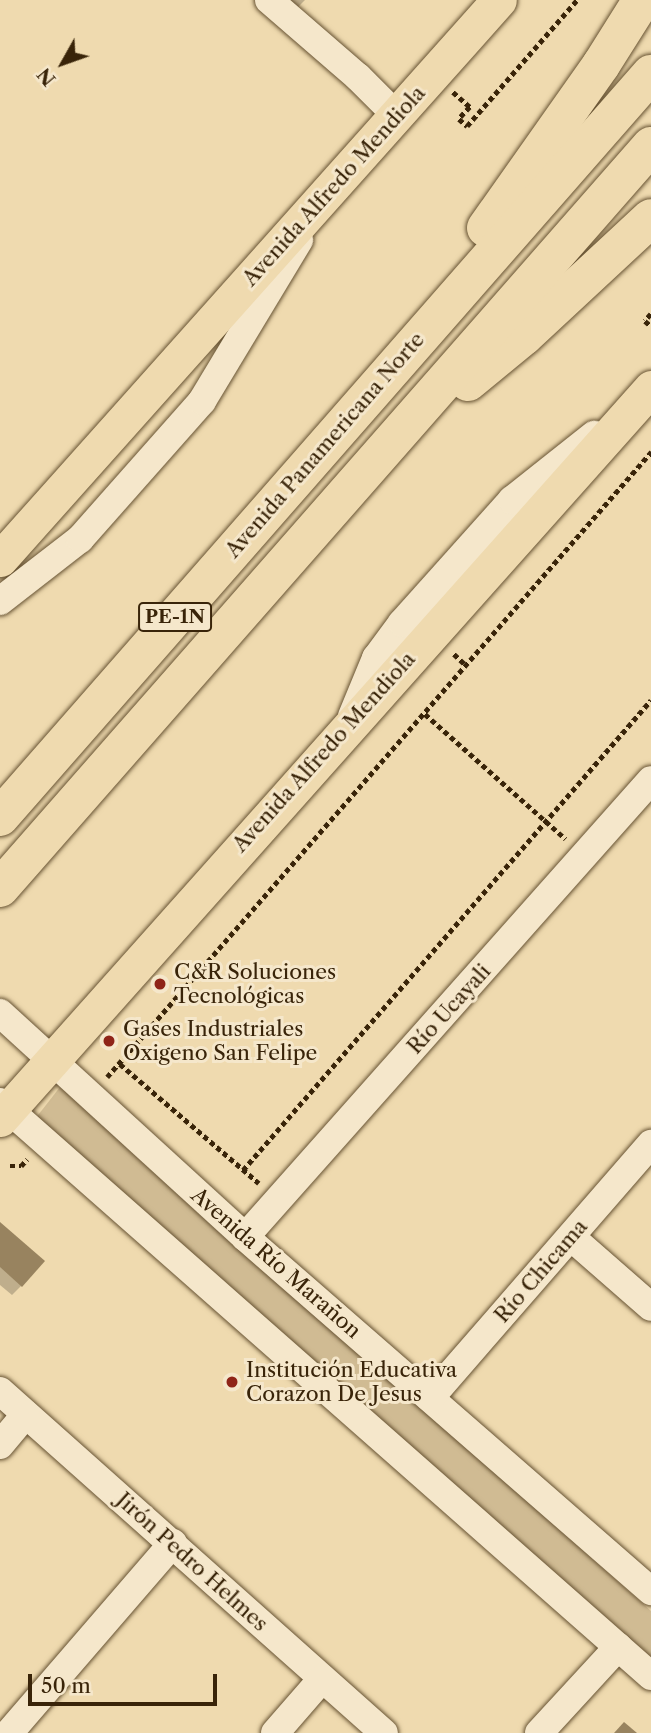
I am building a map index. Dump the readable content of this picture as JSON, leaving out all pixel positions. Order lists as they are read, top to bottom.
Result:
{
  "streets": {
    "highway": ["Avenida Panamericana Norte", "PE-1N"],
    "main road": ["Avenida Alfredo Mendiola"],
    "street": [
      "Río Ucayali",
      "Avenida Río Marañon",
      "Río Chicama",
      "Jirón Pedro Helmes"
    ]
  },
  "crossings": [
    ["Avenida Alfredo Mendiola", "Avenida Río Marañon"],
    ["Río Ucayali", "Avenida Río Marañon"],
    ["Avenida Río Marañon", "Río Chicama"]
  ],
  "places": ["C&R Soluciones Tecnológicas", "Gases Industriales Oxigeno San Felipe", "Institución Educativa Corazon De Jesus"],
  "scale_bar": "50 m",
  "north": "bottom left"
}
